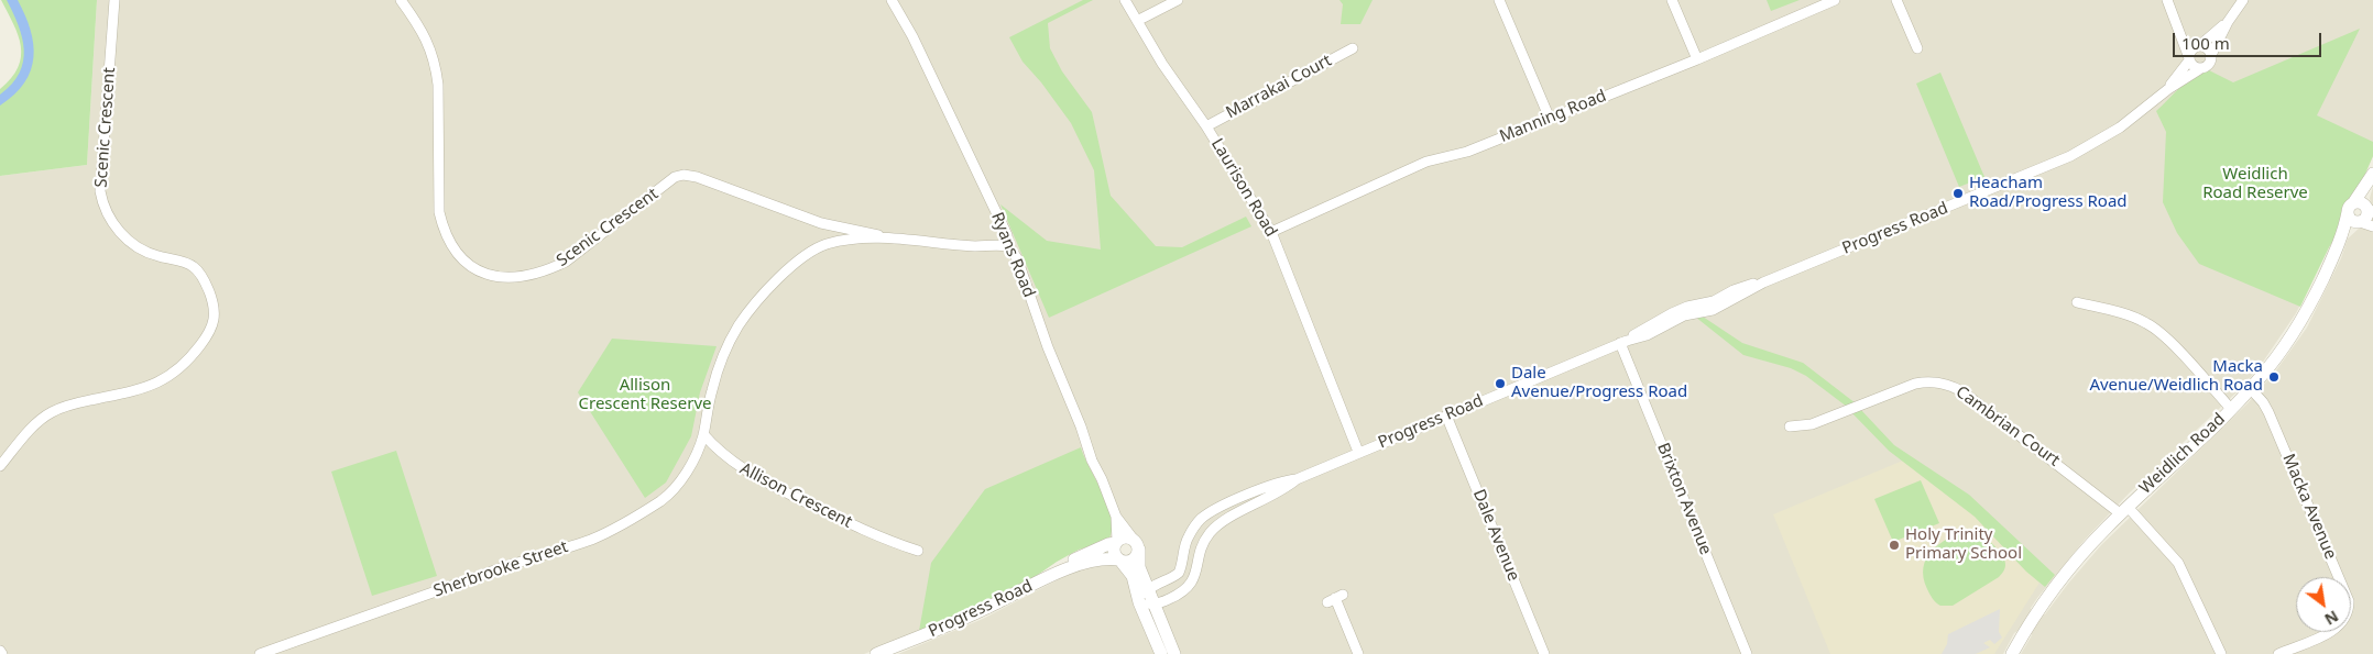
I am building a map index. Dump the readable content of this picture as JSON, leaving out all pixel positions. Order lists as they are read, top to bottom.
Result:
{
  "streets": {
    "street": [
      "Marrakai Court",
      "Manning Road",
      "Scenic Crescent",
      "Laurison Road",
      "Progress Road",
      "Ryans Road",
      "Cambrian Court",
      "Weidlich Road",
      "Allison Crescent",
      "Brixton Avenue",
      "Macka Avenue",
      "Dale Avenue",
      "Sherbrooke Street"
    ]
  },
  "crossings": [
    ["Marrakai Court", "Laurison Road"],
    ["Manning Road", "Laurison Road"],
    ["Laurison Road", "Progress Road"],
    ["Progress Road", "Ryans Road"],
    ["Progress Road", "Brixton Avenue"],
    ["Progress Road", "Dale Avenue"],
    ["Cambrian Court", "Weidlich Road"],
    ["Weidlich Road", "Macka Avenue"],
    ["Allison Crescent", "Sherbrooke Street"]
  ],
  "parks": ["Weidlich Road Reserve", "Allison Crescent Reserve"],
  "places": [
    "Heacham Road/Progress Road",
    "Macka Avenue/Weidlich Road",
    "Dale Avenue/Progress Road",
    "Holy Trinity Primary School"
  ],
  "scale_bar": "100 m",
  "north": "bottom right"
}
